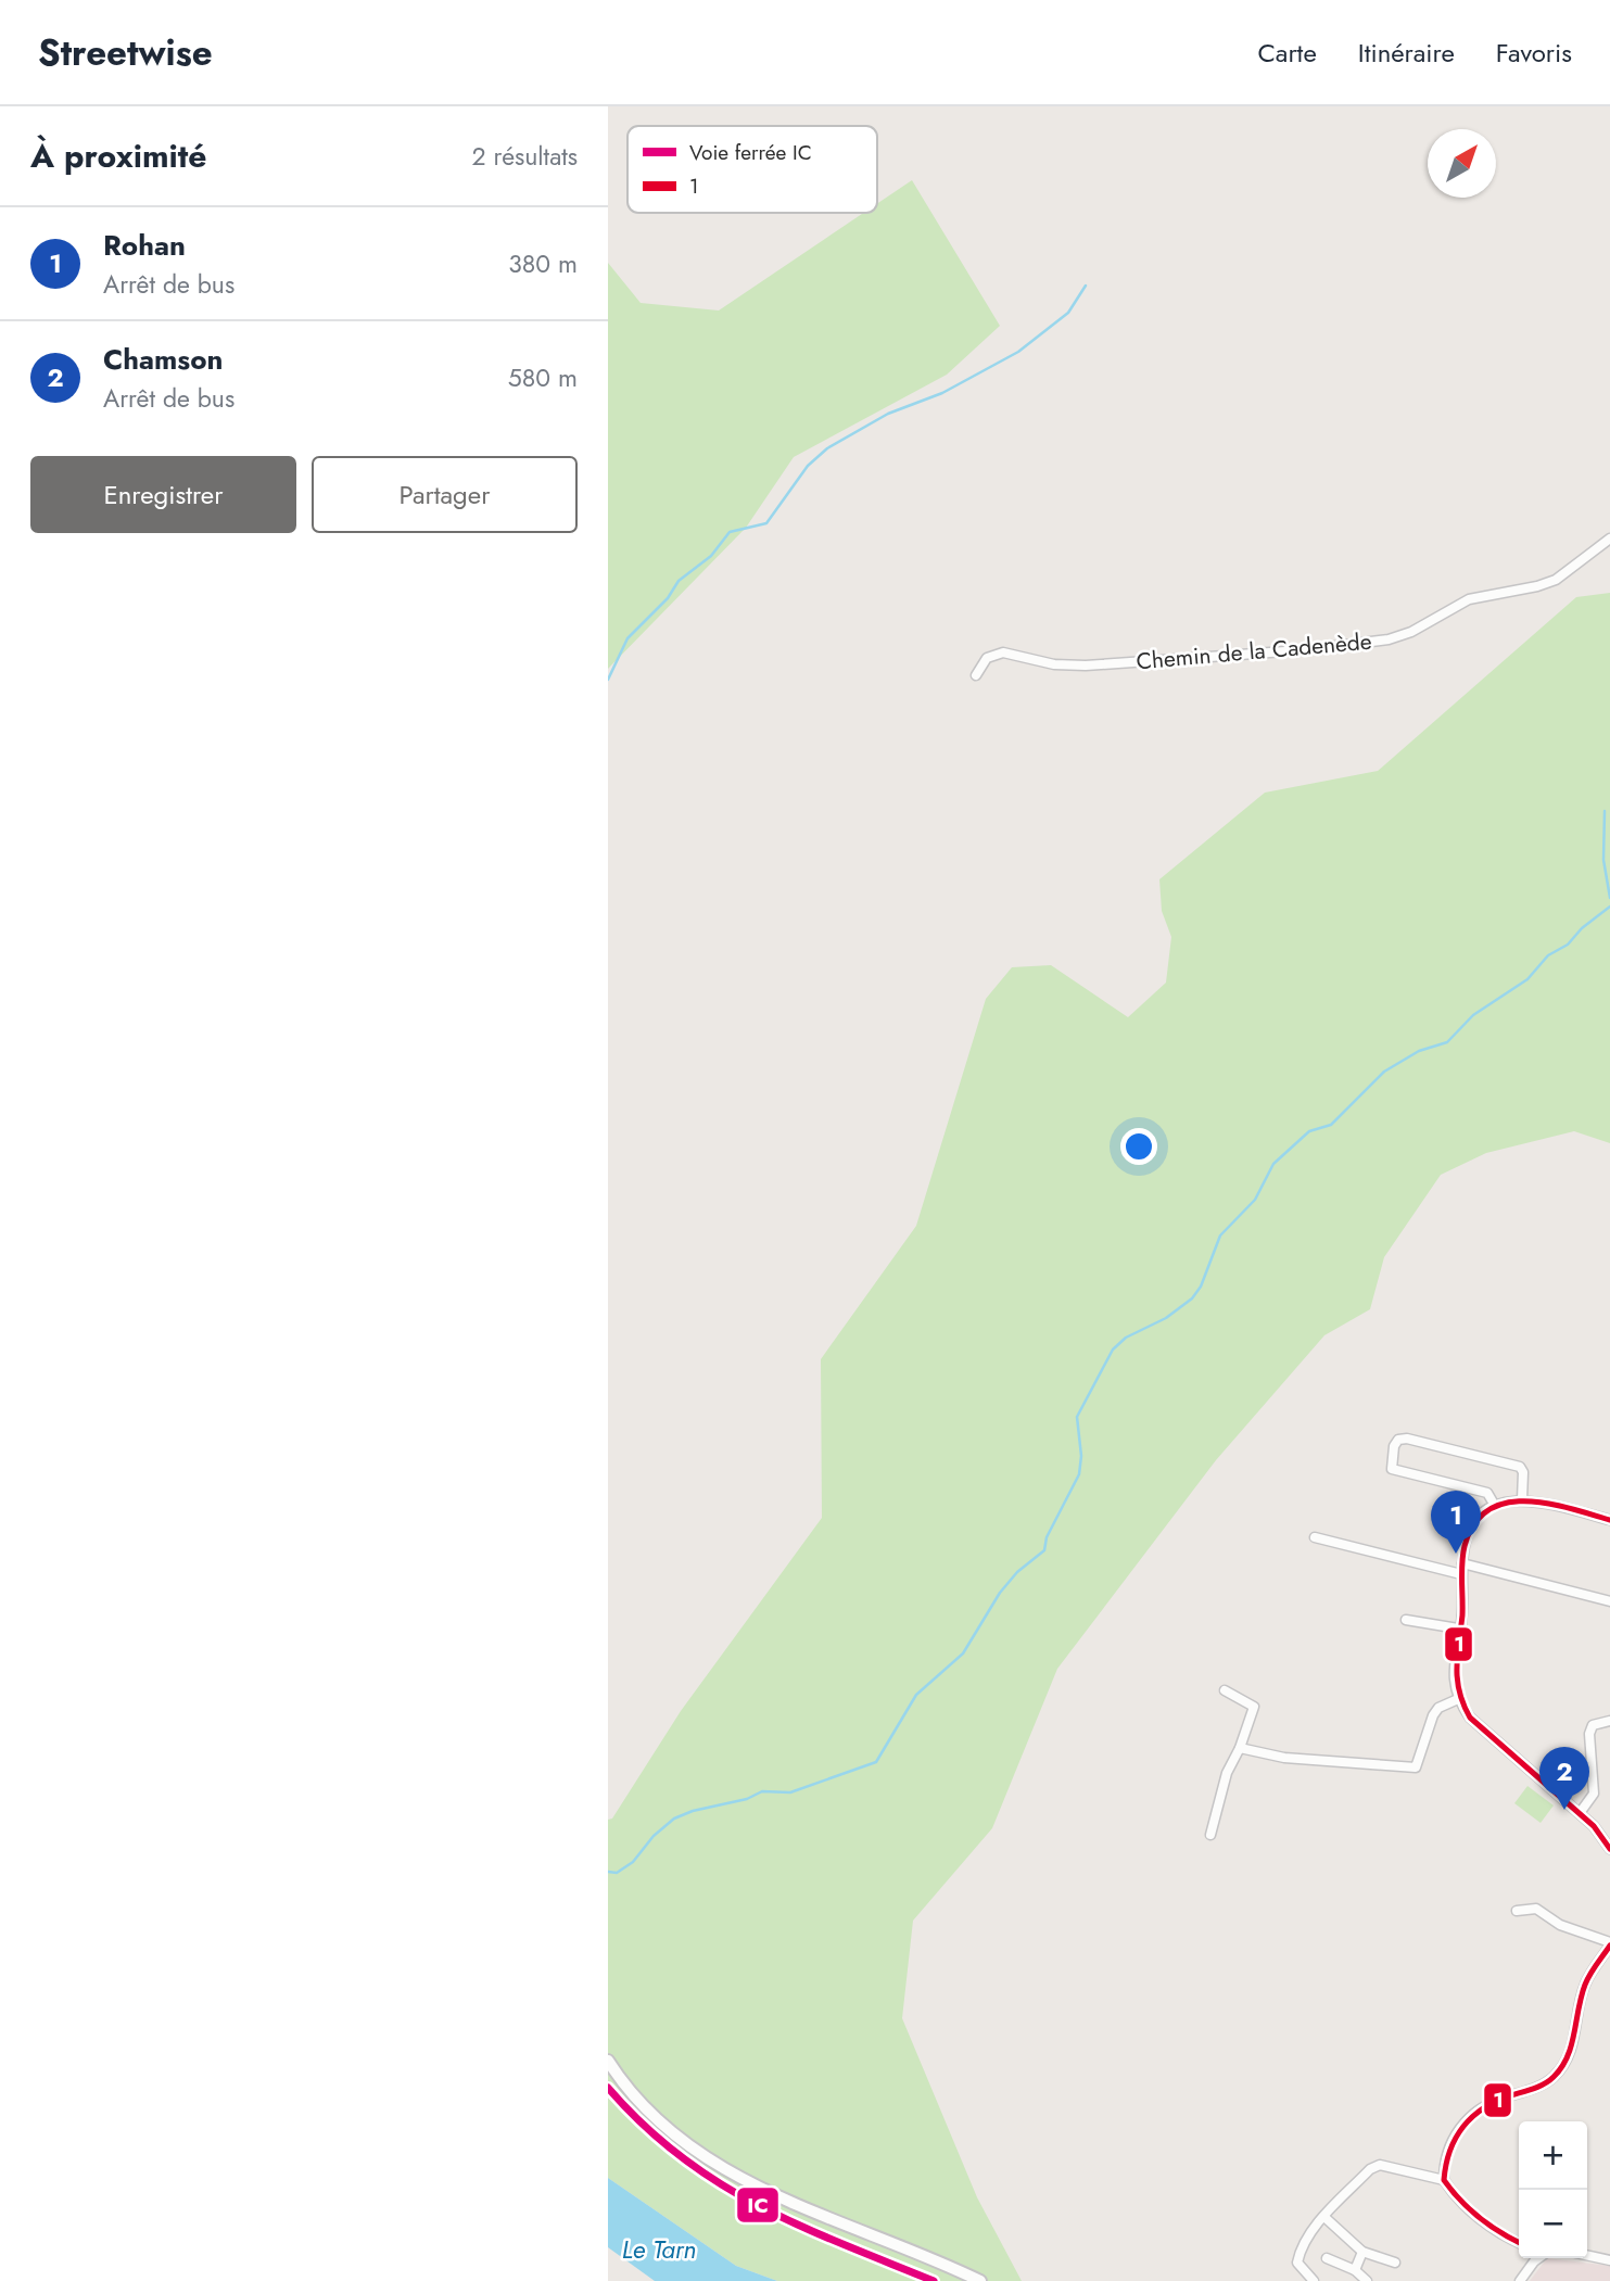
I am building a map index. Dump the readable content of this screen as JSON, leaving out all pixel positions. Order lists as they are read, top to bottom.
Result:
{
  "streets": {
    "street": ["Chemin de la Cadenède"]
  },
  "water": ["Le Tarn"],
  "lines": ["transit line 1", "rail line IC"],
  "legend": ["Voie ferrée IC", "1"],
  "north": "top right",
  "page": {
    "header": "Streetwise",
    "nav": ["Carte", "Itinéraire", "Favoris"],
    "heading": ["À proximité", "2 résultats"],
    "list": [
      {
        "mark": "1",
        "name": "Rohan",
        "note": "Arrêt de bus",
        "value": "380 m"
      },
      {
        "mark": "2",
        "name": "Chamson",
        "note": "Arrêt de bus",
        "value": "580 m"
      }
    ],
    "buttons": ["Enregistrer", "Partager"],
    "pins": ["1", "2"],
    "map_buttons": ["+", "−"]
  }
}
